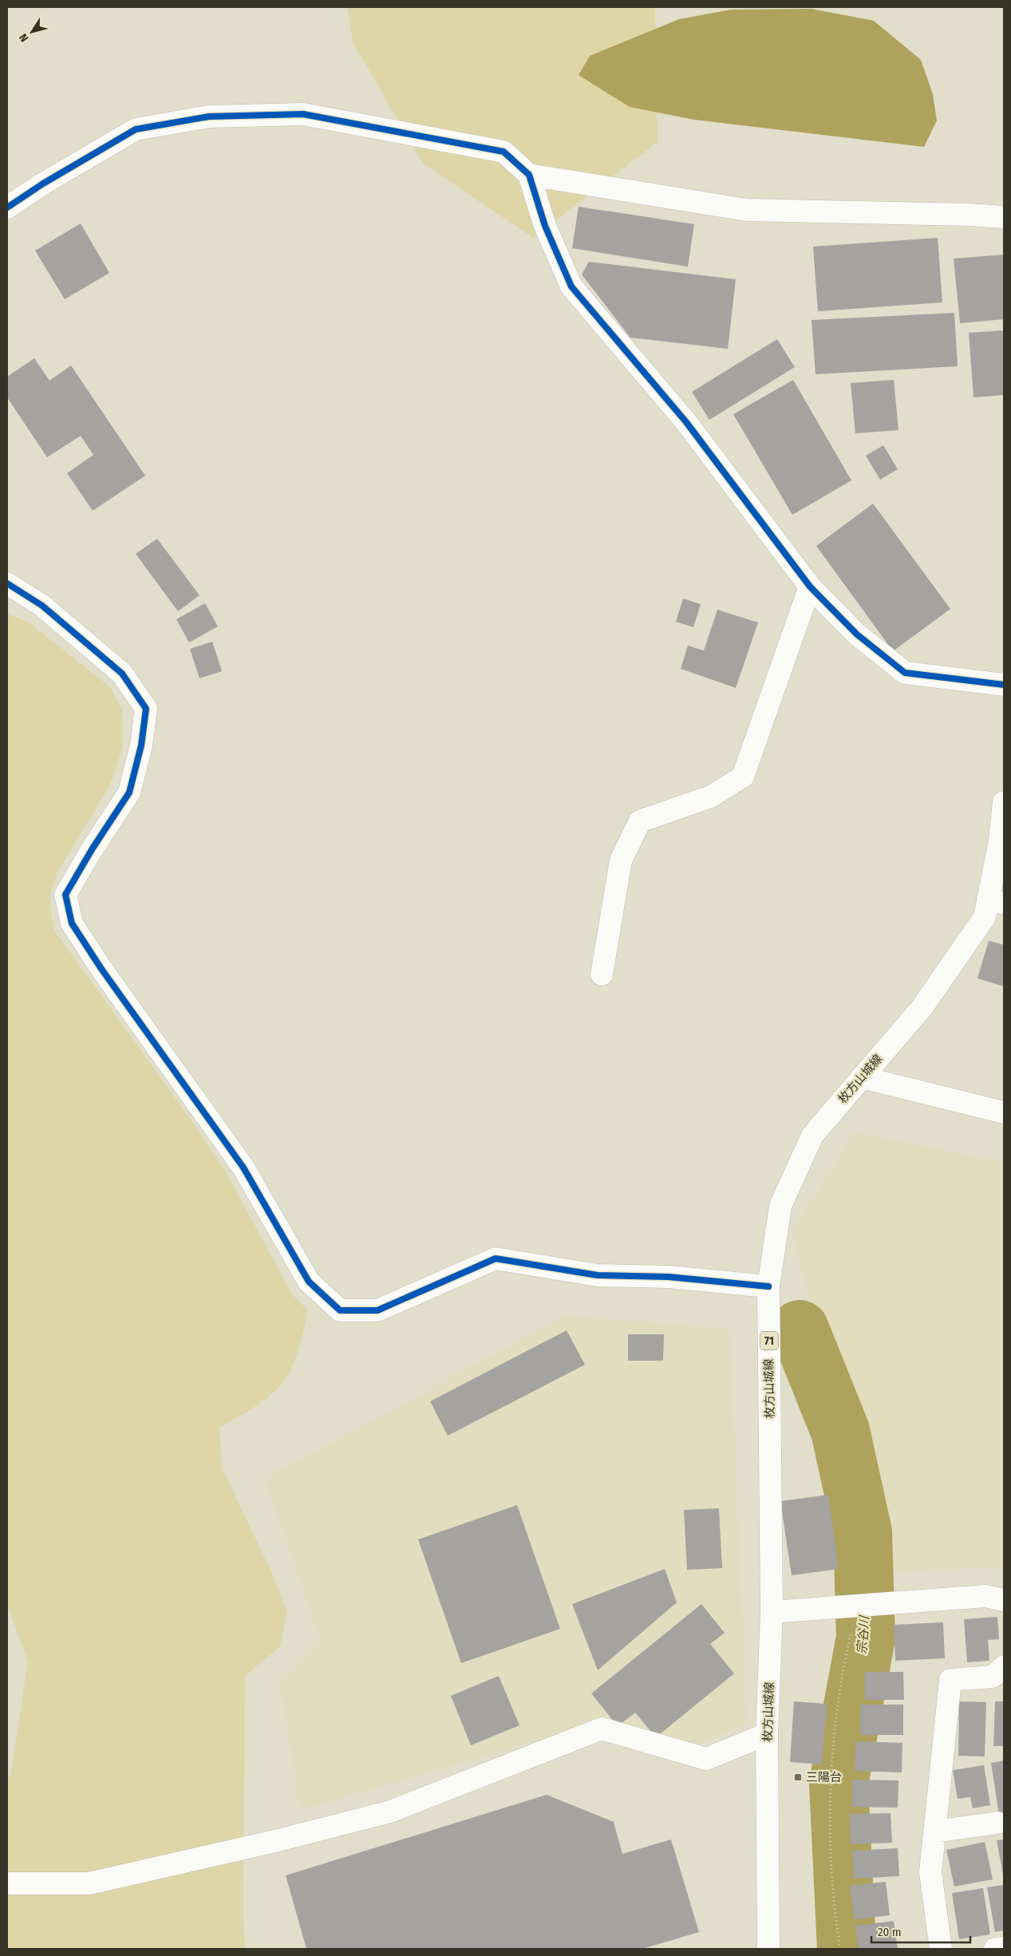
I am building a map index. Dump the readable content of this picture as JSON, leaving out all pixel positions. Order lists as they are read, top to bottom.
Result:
{
  "streets": {
    "street": ["枚方山城線", "71"]
  },
  "water": ["宗谷川"],
  "places": {
    "transit": ["三陽台"]
  },
  "scale_bar": "20 m",
  "north": "bottom left"
}
